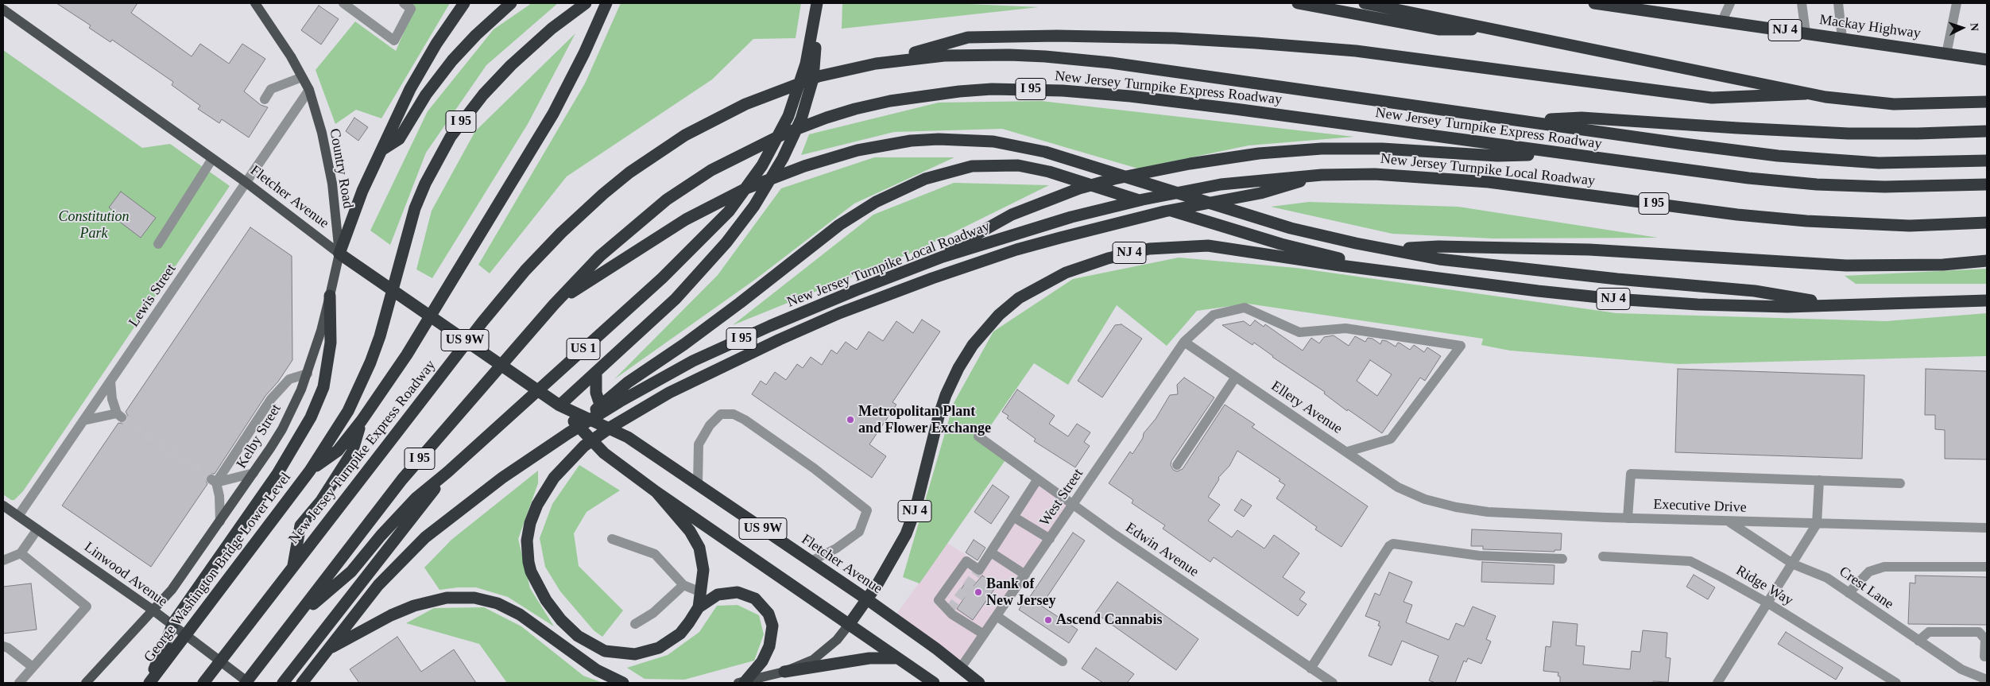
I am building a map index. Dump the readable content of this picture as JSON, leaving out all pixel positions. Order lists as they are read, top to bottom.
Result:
{
  "streets": {
    "highway": [
      "Mackay Highway",
      "NJ 4",
      "New Jersey Turnpike Express Roadway",
      "I 95",
      "New Jersey Turnpike Local Roadway",
      "Fletcher Avenue",
      "US 9W",
      "US 1",
      "George Washington Bridge Lower Level"
    ],
    "main road": ["Country Road", "Kelby Street", "Linwood Avenue"],
    "street": [
      "Lewis Street",
      "Ellery Avenue",
      "West Street",
      "Executive Drive",
      "Edwin Avenue",
      "Ridge Way",
      "Crest Lane"
    ]
  },
  "crossings": [
    ["NJ 4", "Fletcher Avenue"],
    ["New Jersey Turnpike Express Roadway", "I 95"],
    ["New Jersey Turnpike Express Roadway", "US 1"],
    ["I 95", "US 1"],
    ["I 95", "George Washington Bridge Lower Level"],
    ["Country Road", "Fletcher Avenue"],
    ["Country Road", "Lewis Street"],
    ["Country Road", "Kelby Street"],
    ["Fletcher Avenue", "Lewis Street"],
    ["Fletcher Avenue", "Kelby Street"],
    ["Fletcher Avenue", "West Street"],
    ["Lewis Street", "Linwood Avenue"],
    ["Ellery Avenue", "West Street"],
    ["Ellery Avenue", "Executive Drive"],
    ["Kelby Street", "Linwood Avenue"],
    ["West Street", "Edwin Avenue"],
    ["Executive Drive", "Crest Lane"]
  ],
  "parks": ["Constitution Park"],
  "places": ["Metropolitan Plant and Flower Exchange", "Bank of New Jersey", "Ascend Cannabis"],
  "north": "right"
}
